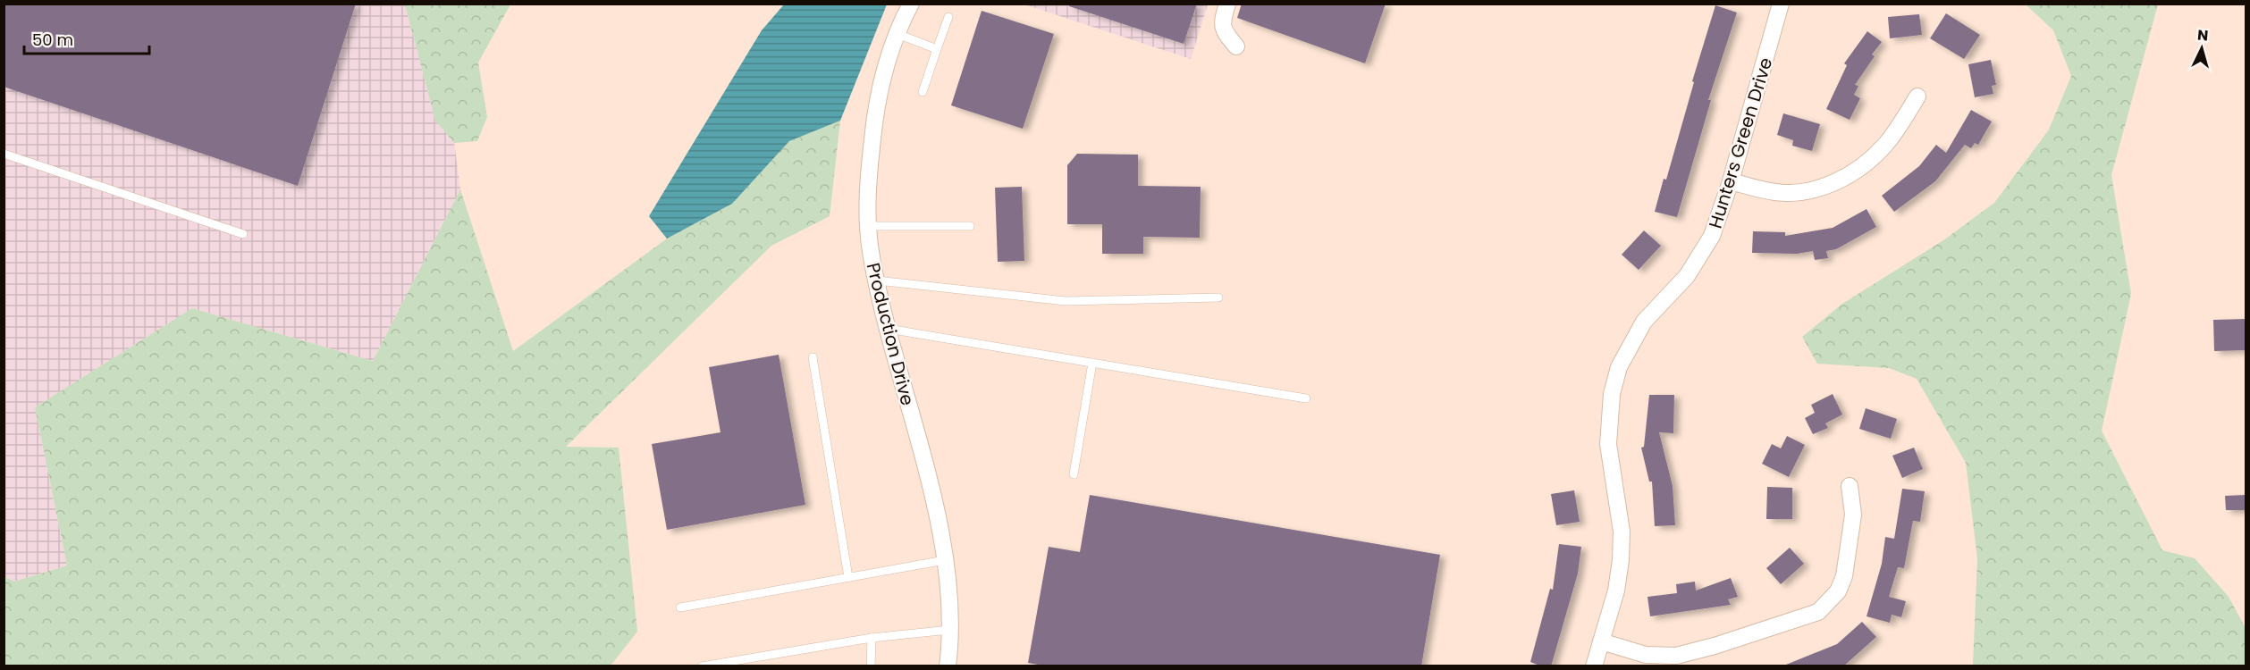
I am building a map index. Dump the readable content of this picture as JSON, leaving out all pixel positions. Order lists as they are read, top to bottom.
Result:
{
  "streets": {
    "street": ["Hunters Green Drive", "Production Drive"]
  },
  "scale_bar": "50 m",
  "north": "top"
}
